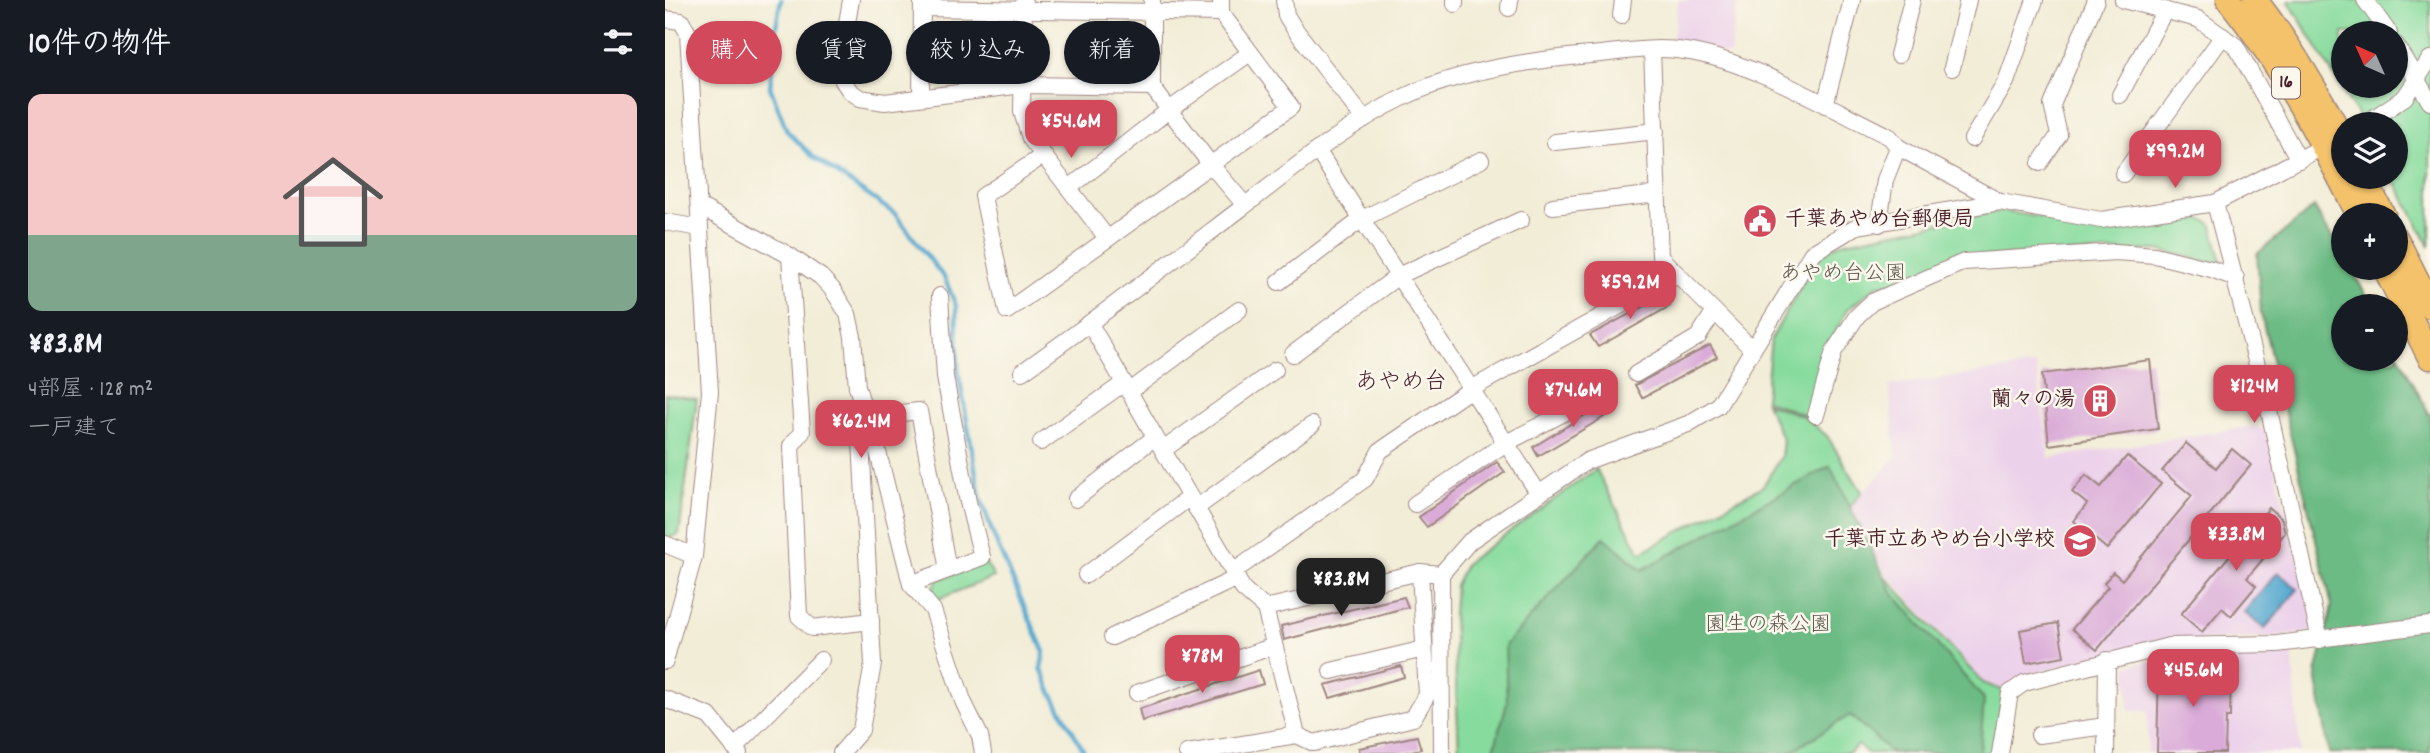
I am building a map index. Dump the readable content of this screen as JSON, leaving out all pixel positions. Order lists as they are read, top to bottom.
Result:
{
  "streets": {
    "highway": ["16"]
  },
  "districts": ["あやめ台"],
  "parks": ["あやめ台公園", "園生の森公園"],
  "places": {
    "public building": ["千葉あやめ台郵便局"],
    "building": ["蘭々の湯"],
    "school or university": ["千葉市立あやめ台小学校"]
  },
  "north": "top left",
  "page": {
    "heading": "10件の物件",
    "map_buttons": ["+", "−"],
    "chip": [
      "購入",
      "賃貸",
      "絞り込み",
      "新着"
    ],
    "list": [
      {
        "name": "¥83.8M",
        "note": "4部屋 · 128 m² · 一戸建て"
      }
    ],
    "price": [
      "¥54.6M",
      "¥99.2M",
      "¥59.2M",
      "¥124M",
      "¥74.6M",
      "¥62.4M",
      "¥33.8M",
      "¥83.8M",
      "¥78M",
      "¥45.6M"
    ]
  }
}
